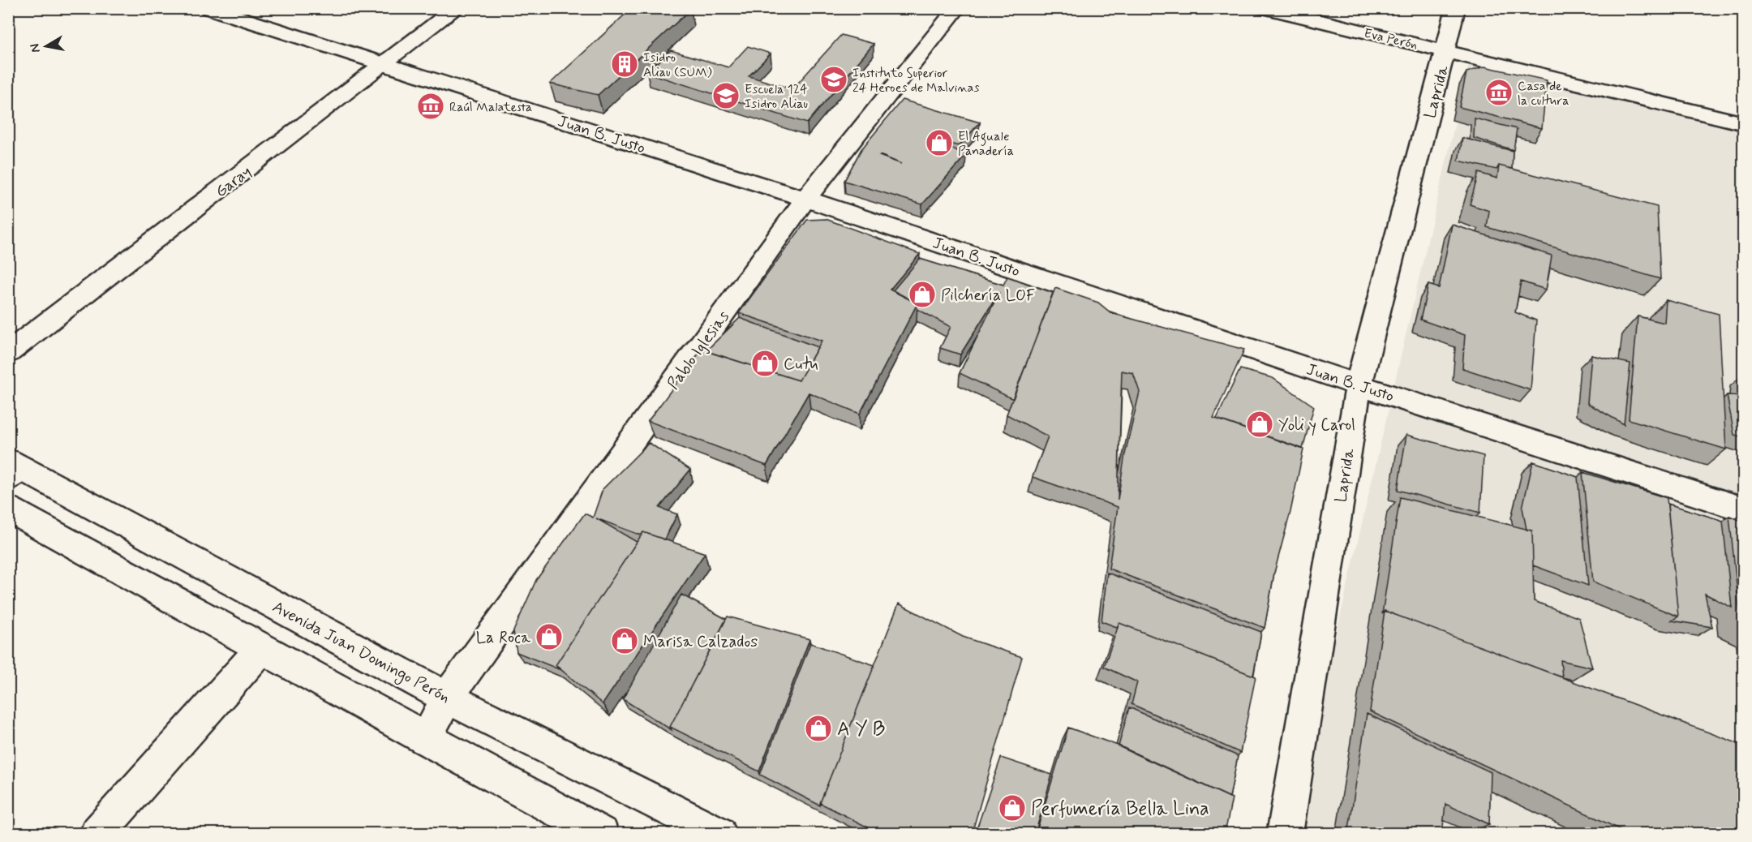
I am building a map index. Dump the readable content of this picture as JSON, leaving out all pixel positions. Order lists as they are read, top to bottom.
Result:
{
  "streets": {
    "street": [
      "Eva Perón",
      "Laprida",
      "Juan B. Justo",
      "Garay",
      "Pablo Iglesias",
      "Avenida Juan Domingo Perón"
    ]
  },
  "crossings": [
    ["Eva Perón", "Laprida"],
    ["Laprida", "Juan B. Justo"],
    ["Juan B. Justo", "Garay"],
    ["Juan B. Justo", "Pablo Iglesias"],
    ["Pablo Iglesias", "Avenida Juan Domingo Perón"]
  ],
  "places": {
    "building": ["Isidro Aliau (SUM)"],
    "school or university": ["Instituto Superior 24 Heroes de Malvinas", "Escuela 124 Isidro Aliau"],
    "museum": ["Casa de la cultura", "Raúl Malatesta"],
    "shop": [
      "El Aguale Panadería",
      "Pilchería LOF",
      "Cutu",
      "Yoli y Carol",
      "La Roca",
      "Marisa Calzados",
      "A Y B",
      "Perfumería Bella Lina"
    ]
  },
  "north": "left"
}
